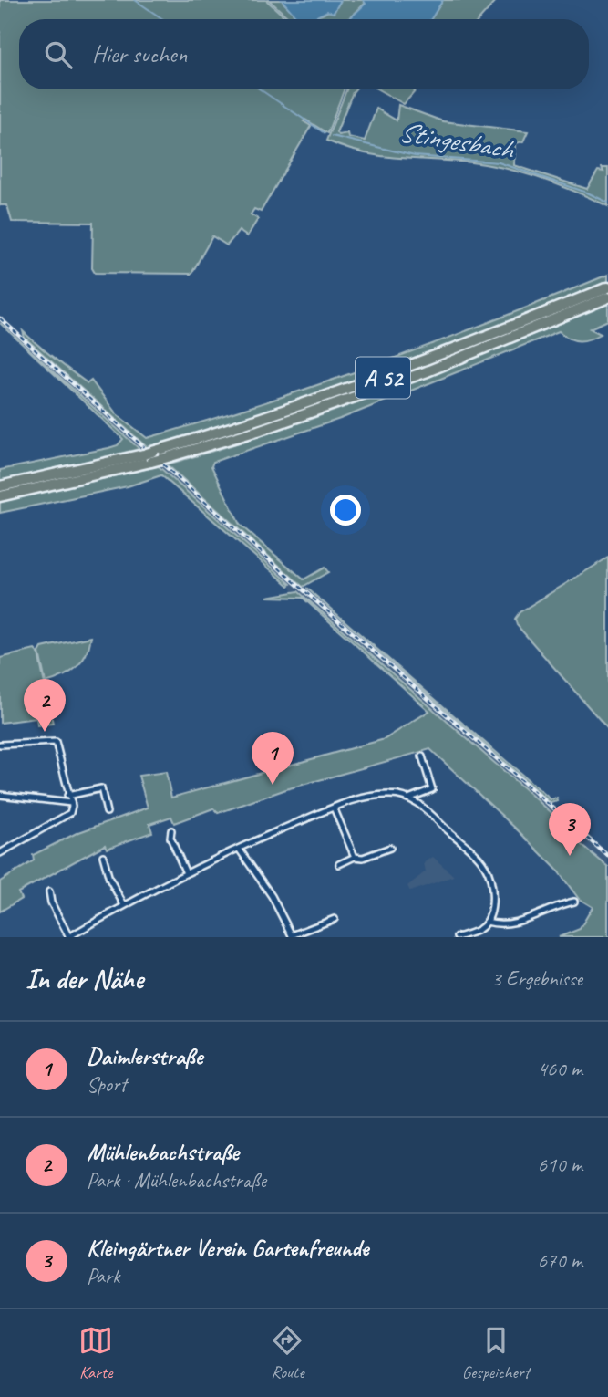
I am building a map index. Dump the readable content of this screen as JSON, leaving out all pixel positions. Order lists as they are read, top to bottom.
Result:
{
  "streets": {
    "highway": ["A 52"]
  },
  "water": ["Stingesbach"],
  "page": {
    "search": "Hier suchen",
    "pins": ["2", "1", "3"],
    "heading": ["In der Nähe", "3 Ergebnisse"],
    "list": [
      {
        "mark": "1",
        "name": "Daimlerstraße",
        "note": "Sport",
        "value": "460 m"
      },
      {
        "mark": "2",
        "name": "Mühlenbachstraße",
        "note": "Park · Mühlenbachstraße",
        "value": "610 m"
      },
      {
        "mark": "3",
        "name": "Kleingärtner Verein Gartenfreunde",
        "note": "Park",
        "value": "670 m"
      }
    ],
    "nav": ["Karte", "Route", "Gespeichert"]
  }
}
